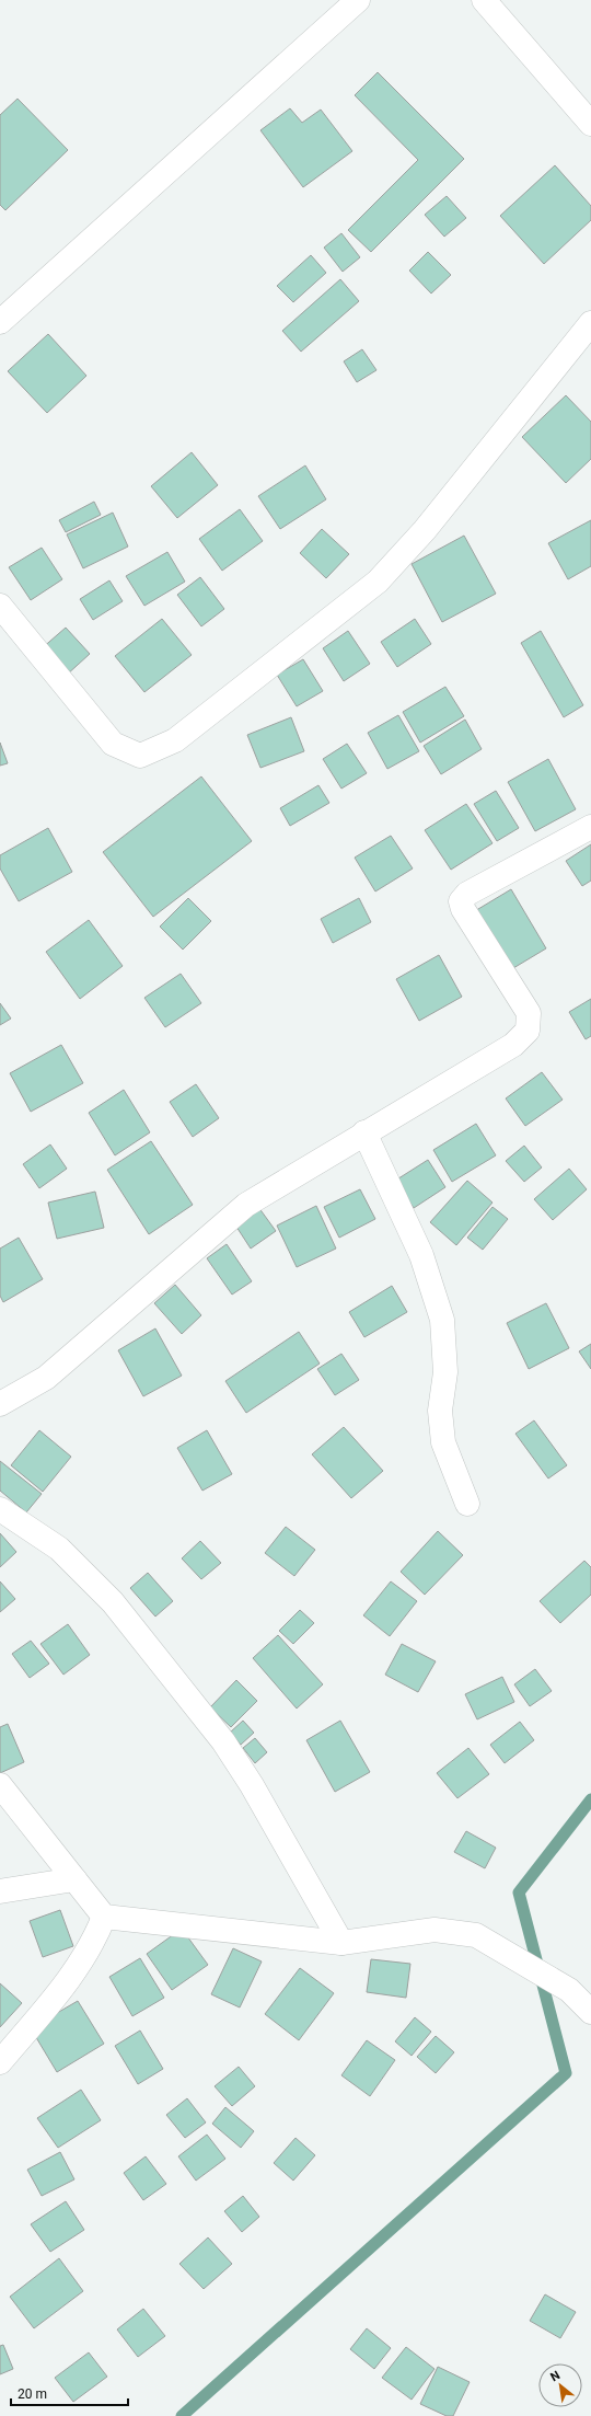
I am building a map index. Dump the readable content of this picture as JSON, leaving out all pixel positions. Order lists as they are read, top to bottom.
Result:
{
  "scale_bar": "20 m",
  "north": "top left"
}
